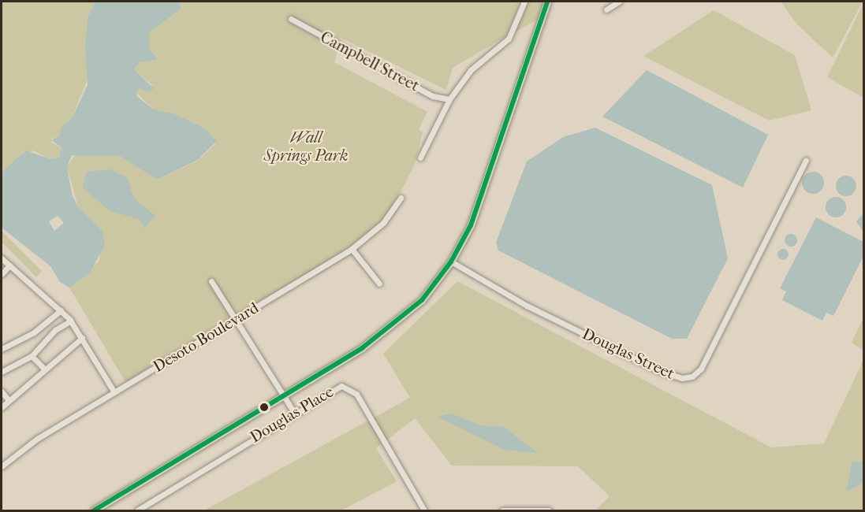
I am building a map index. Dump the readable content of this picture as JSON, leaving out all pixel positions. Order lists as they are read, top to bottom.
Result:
{
  "streets": {
    "street": [
      "Campbell Street",
      "Desoto Boulevard",
      "Douglas Street",
      "Douglas Place"
    ]
  },
  "parks": ["Wall Springs Park"]
}
